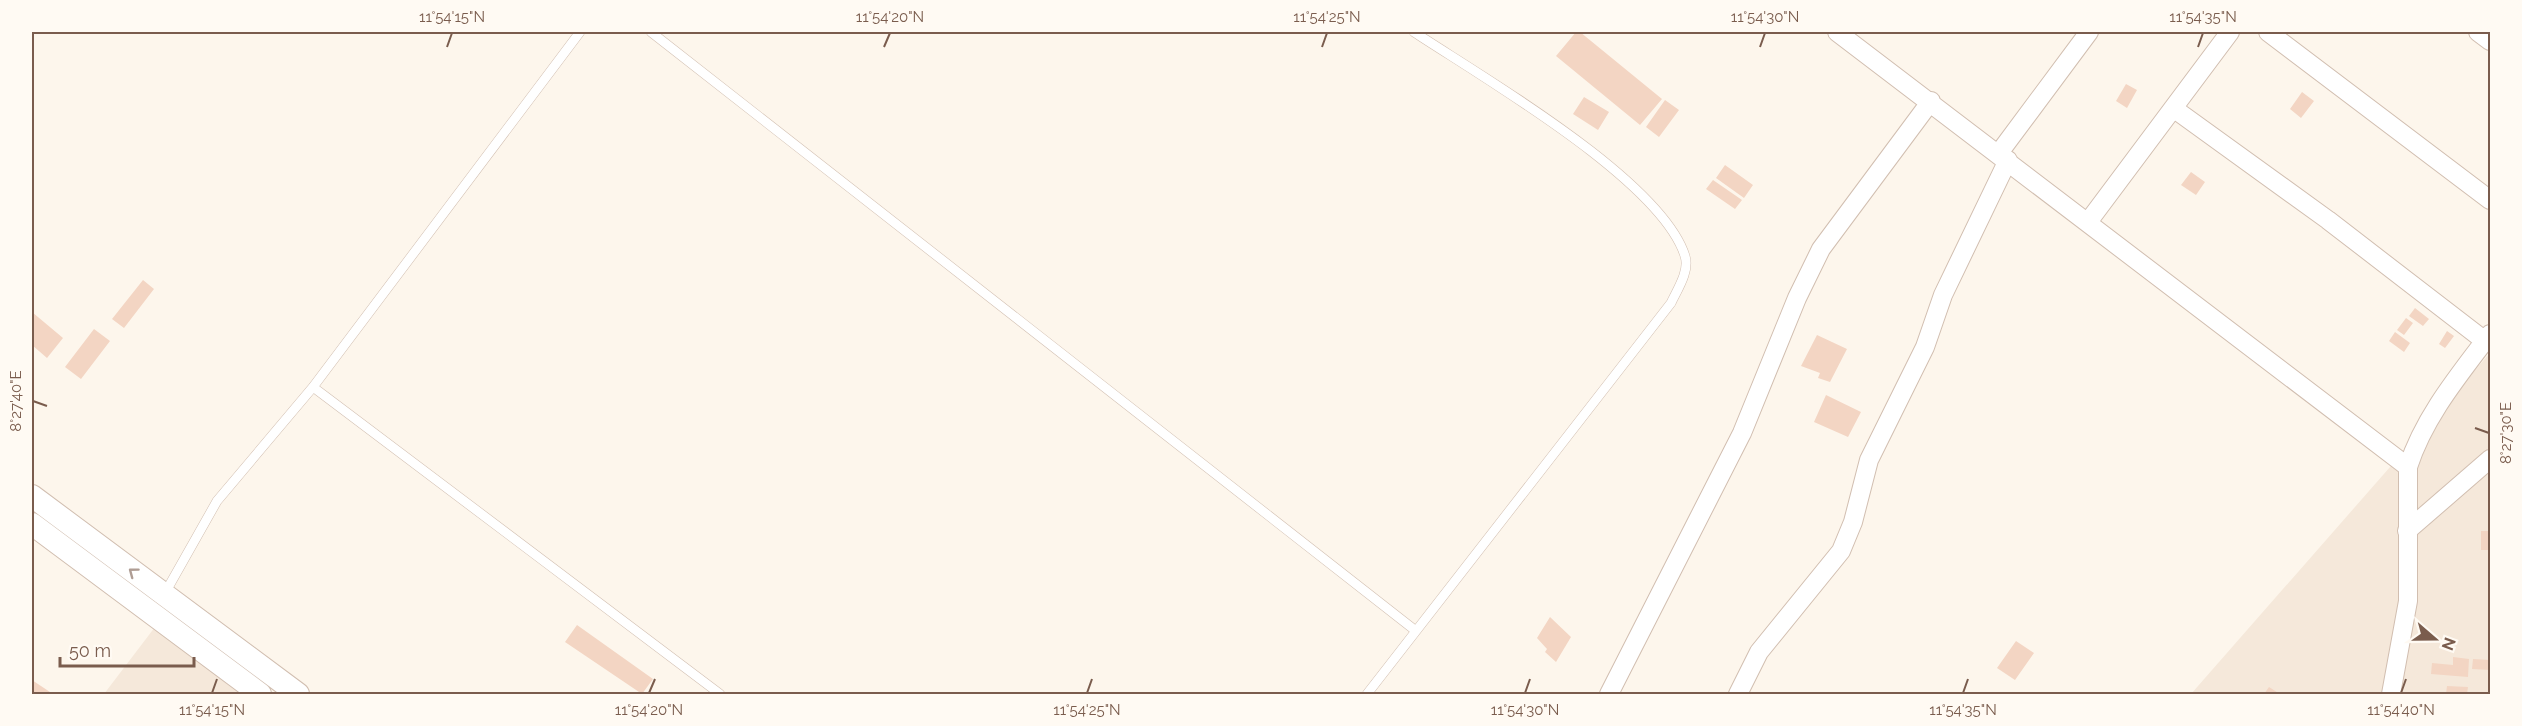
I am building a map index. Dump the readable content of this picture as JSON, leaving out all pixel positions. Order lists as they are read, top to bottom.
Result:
{
  "scale_bar": "50 m",
  "north": "right",
  "coordinates": [
    "11°54'15\"N",
    "11°54'20\"N",
    "11°54'25\"N",
    "11°54'30\"N",
    "11°54'35\"N",
    "8°27'40\"E",
    "8°27'30\"E",
    "11°54'40\"N"
  ]
}
